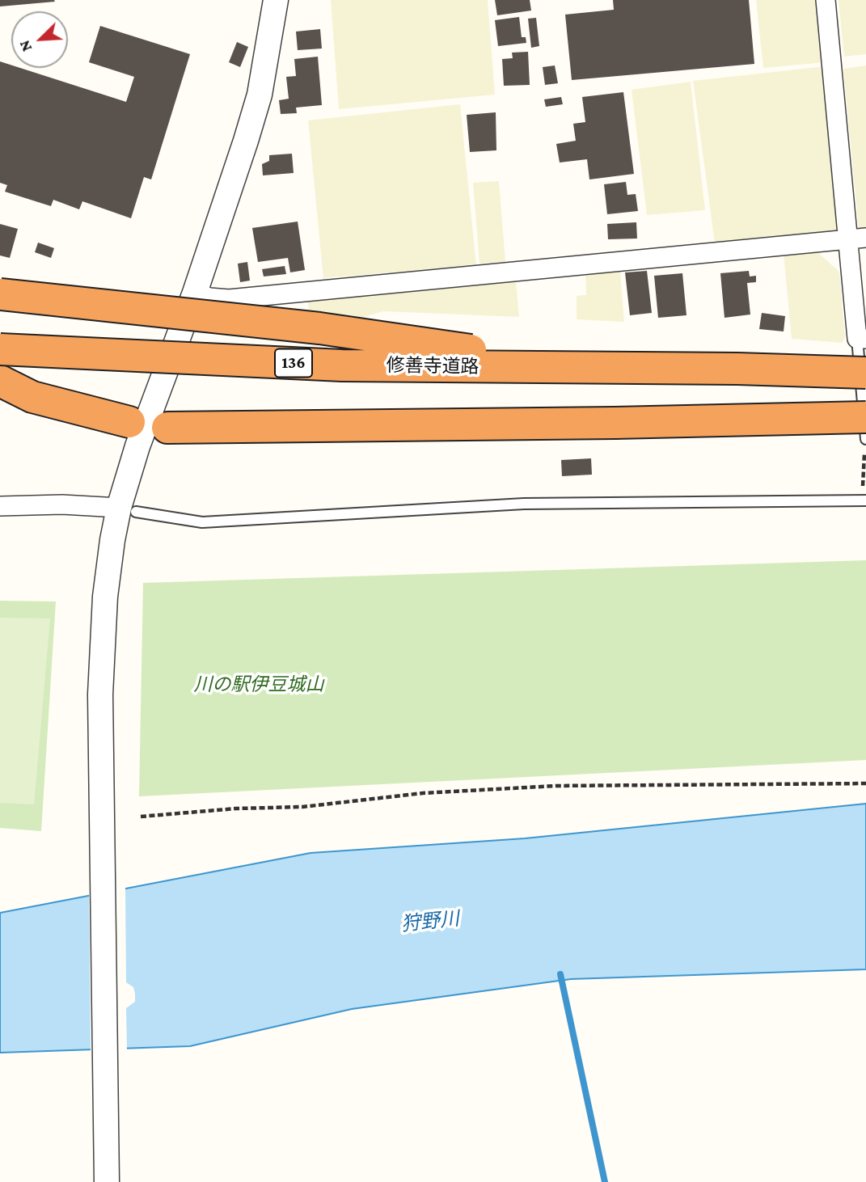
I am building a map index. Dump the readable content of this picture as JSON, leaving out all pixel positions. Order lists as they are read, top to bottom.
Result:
{
  "streets": {
    "highway": ["136", "修善寺道路"]
  },
  "water": ["狩野川"],
  "parks": ["川の駅伊豆城山"],
  "north": "bottom left"
}
